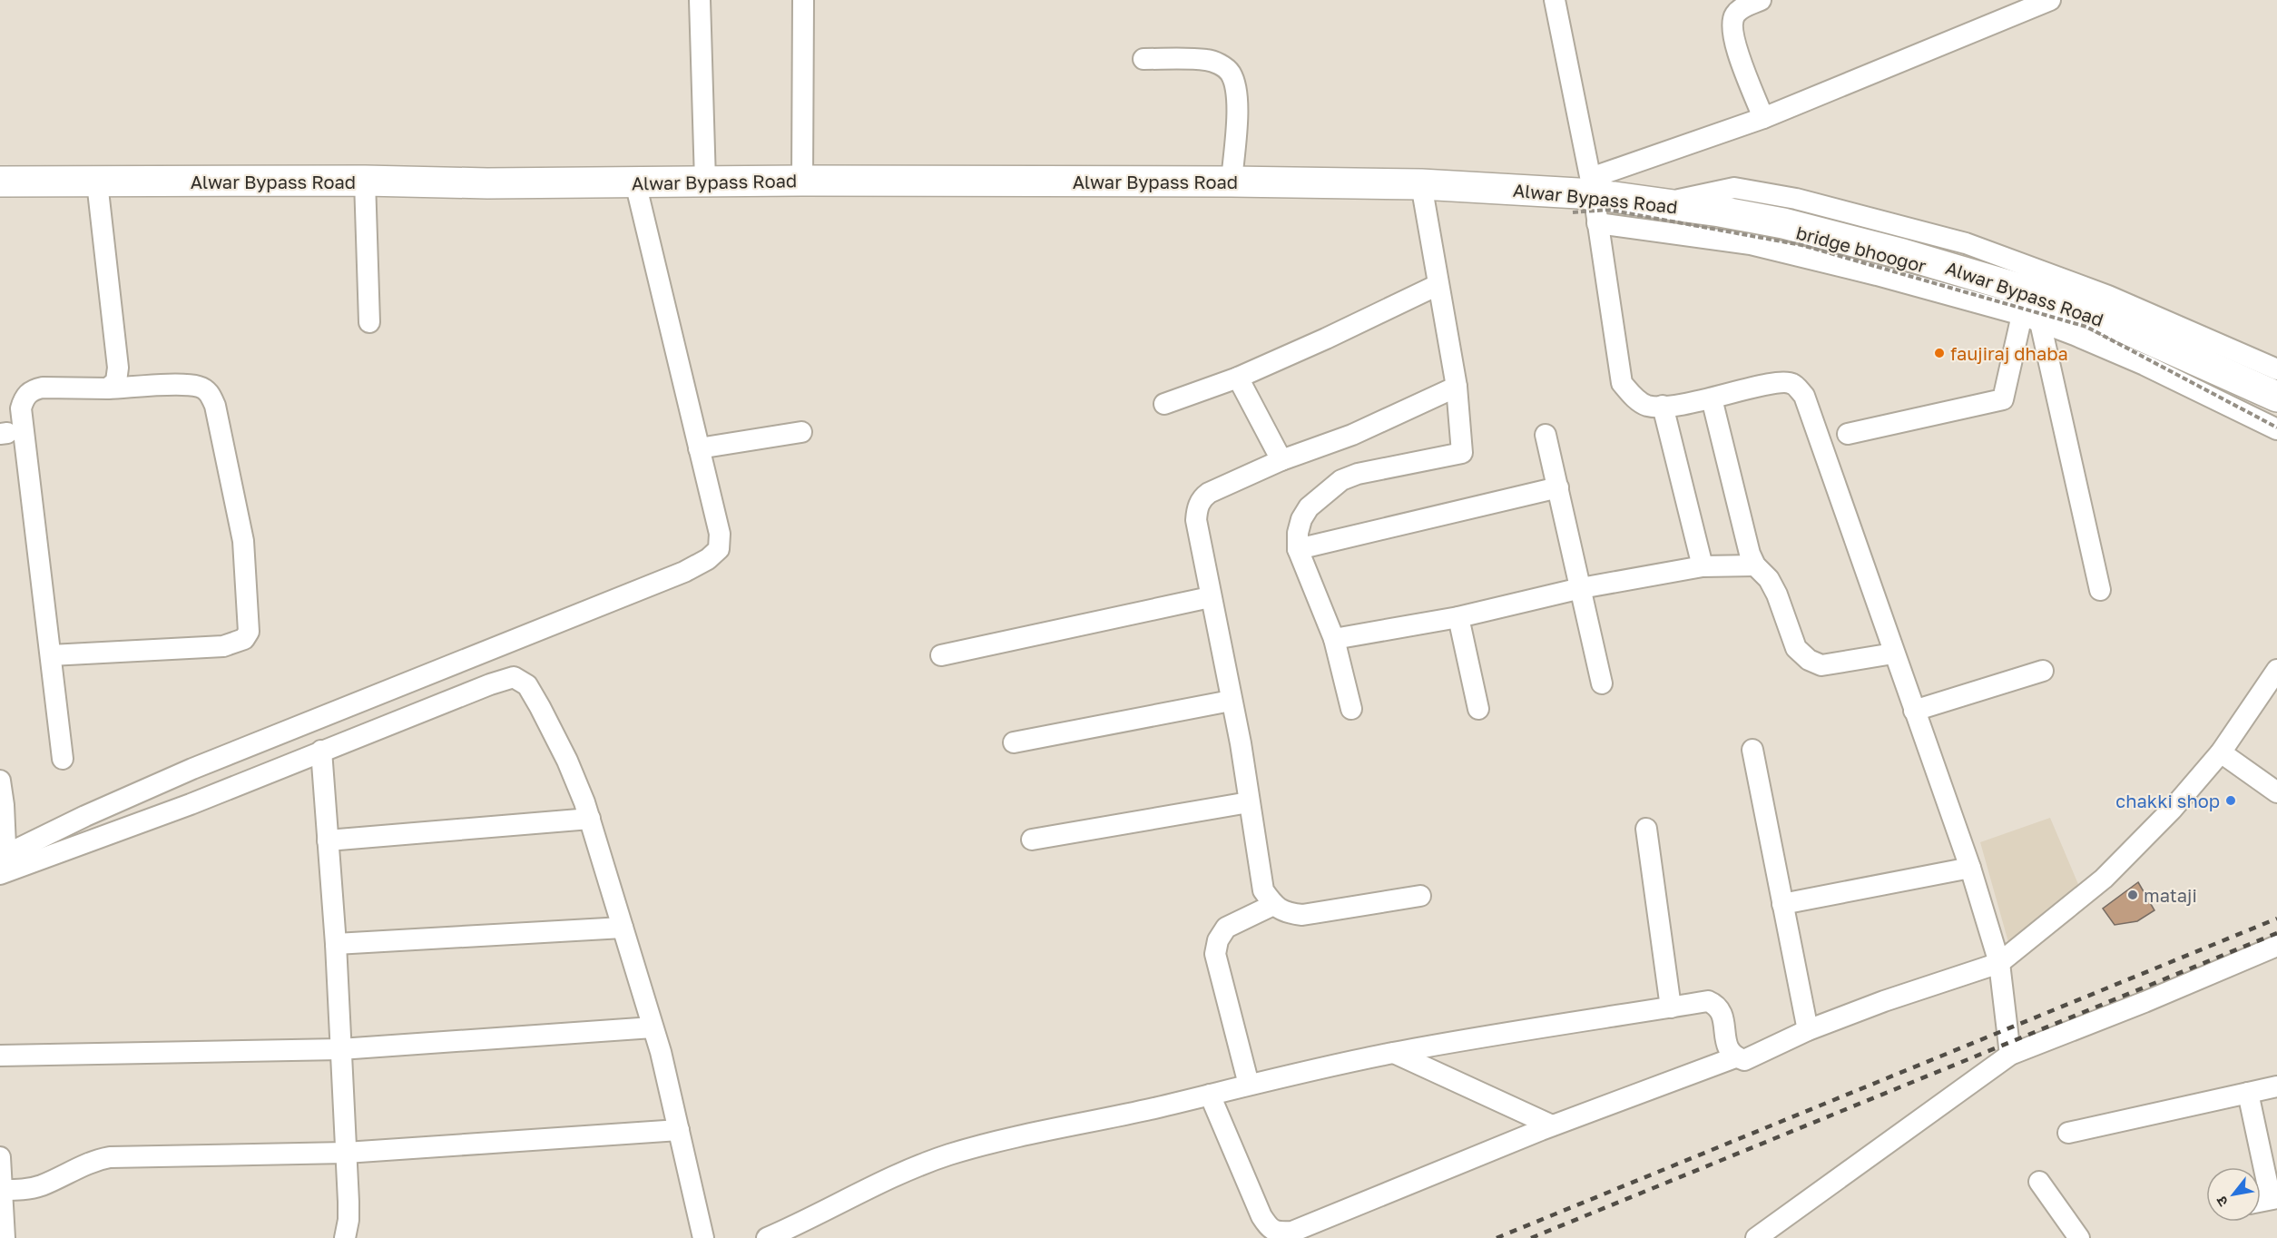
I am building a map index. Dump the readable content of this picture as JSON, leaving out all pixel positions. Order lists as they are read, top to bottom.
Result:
{
  "streets": {
    "highway": ["Alwar Bypass Road"],
    "path": ["bridge bhoogor"]
  },
  "crossings": [
    ["Alwar Bypass Road", "bridge bhoogor"]
  ],
  "places": ["faujiraj dhaba", "chakki shop", "mataji"],
  "north": "bottom left"
}
